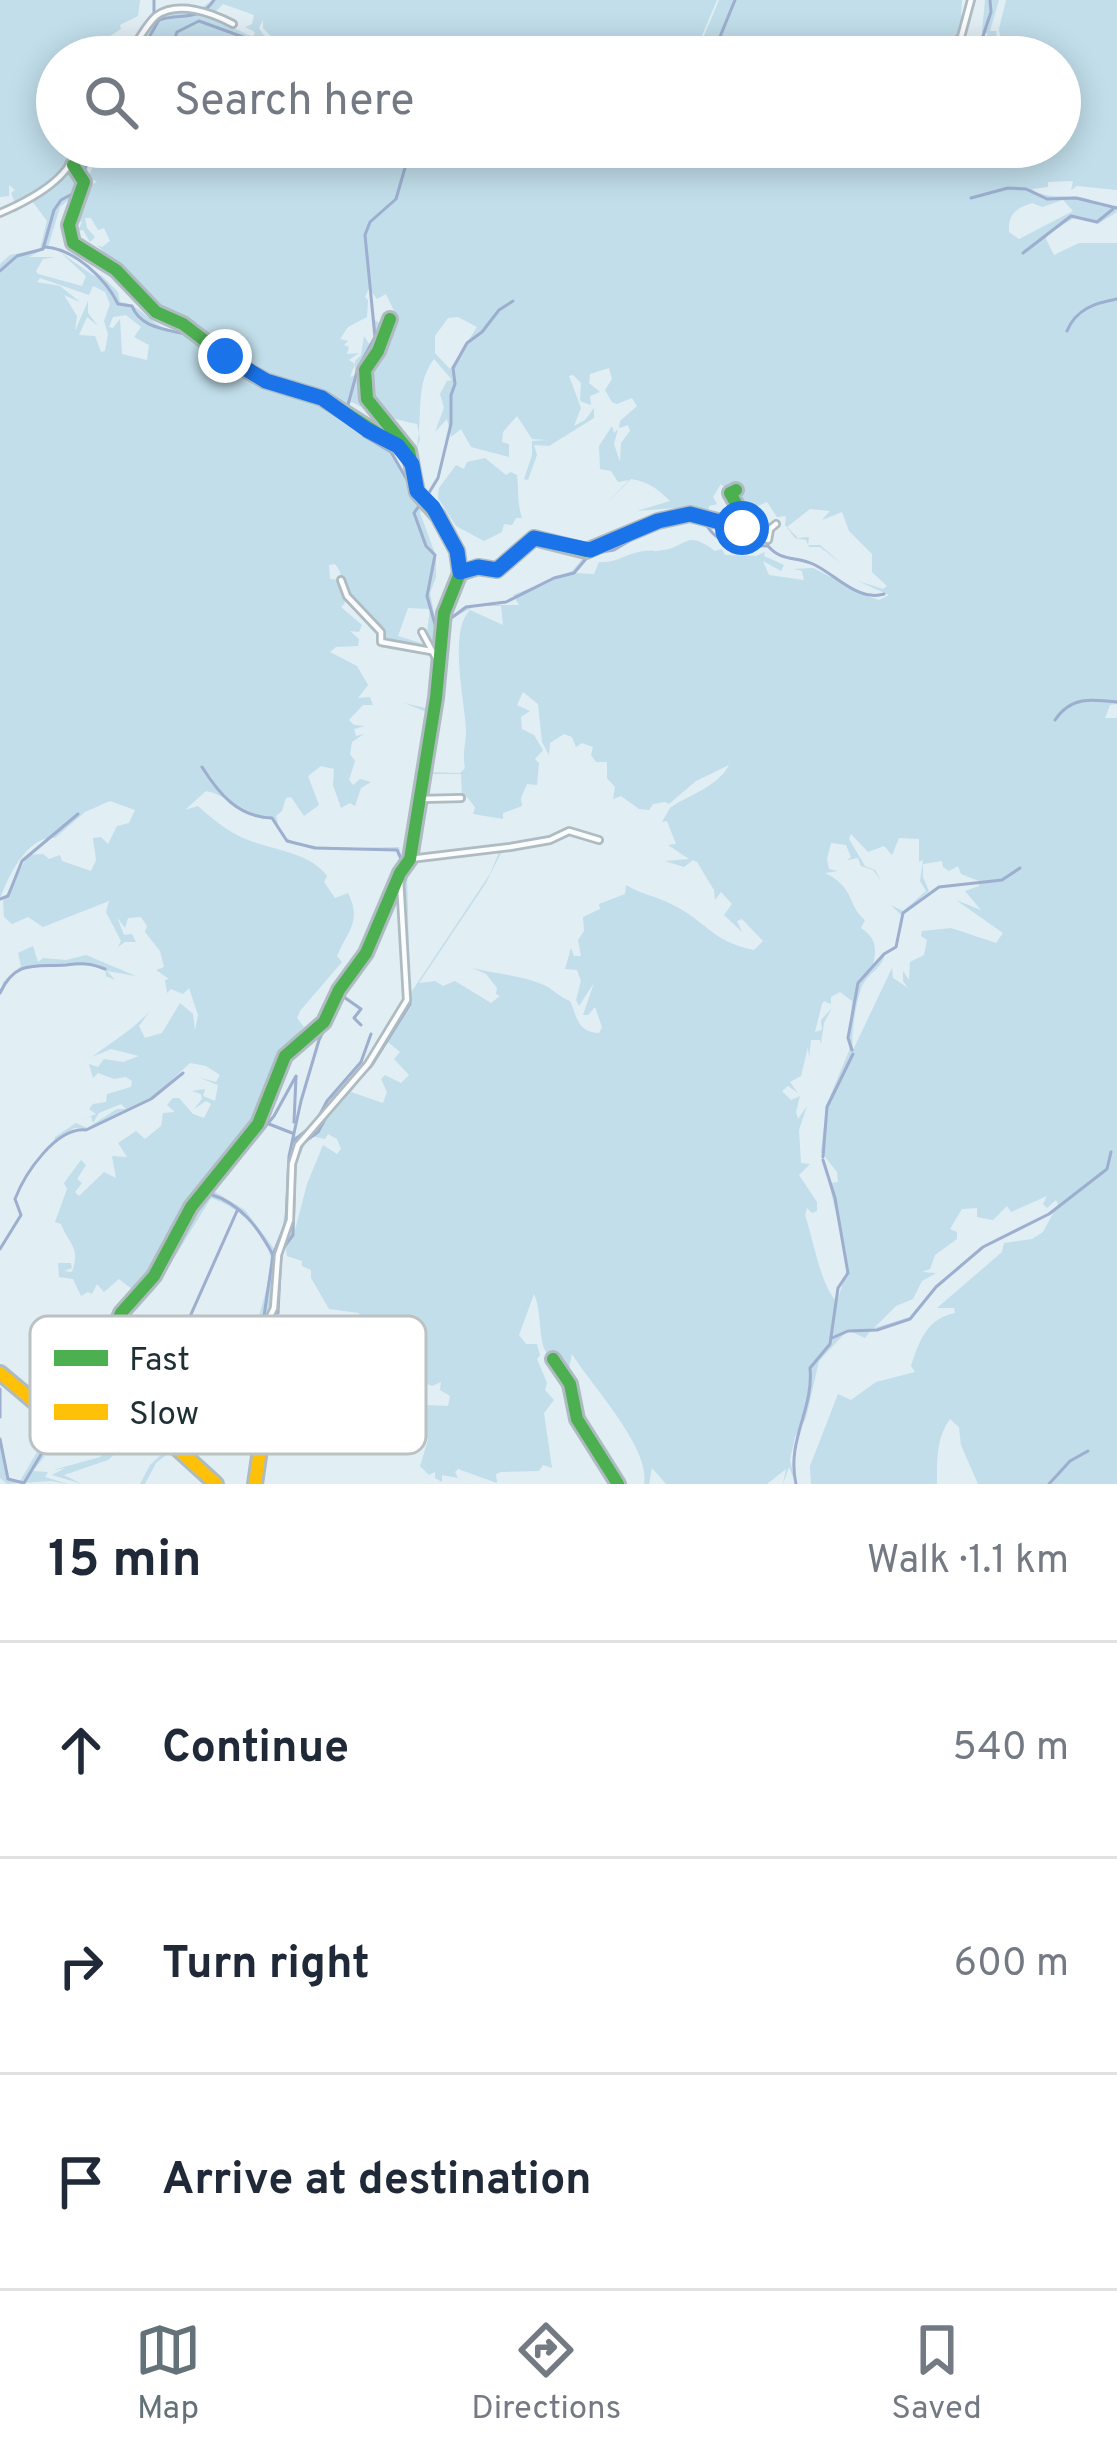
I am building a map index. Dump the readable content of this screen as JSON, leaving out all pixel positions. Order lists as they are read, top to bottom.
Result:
{
  "legend": ["Fast", "Slow"],
  "page": {
    "search": "Search here",
    "heading": ["15 min", "Walk · 1.1 km"],
    "list": [
      ["Continue", "540 m"],
      ["Turn right", "600 m"],
      "Arrive at destination"
    ],
    "nav": ["Map", "Directions", "Saved"]
  }
}
